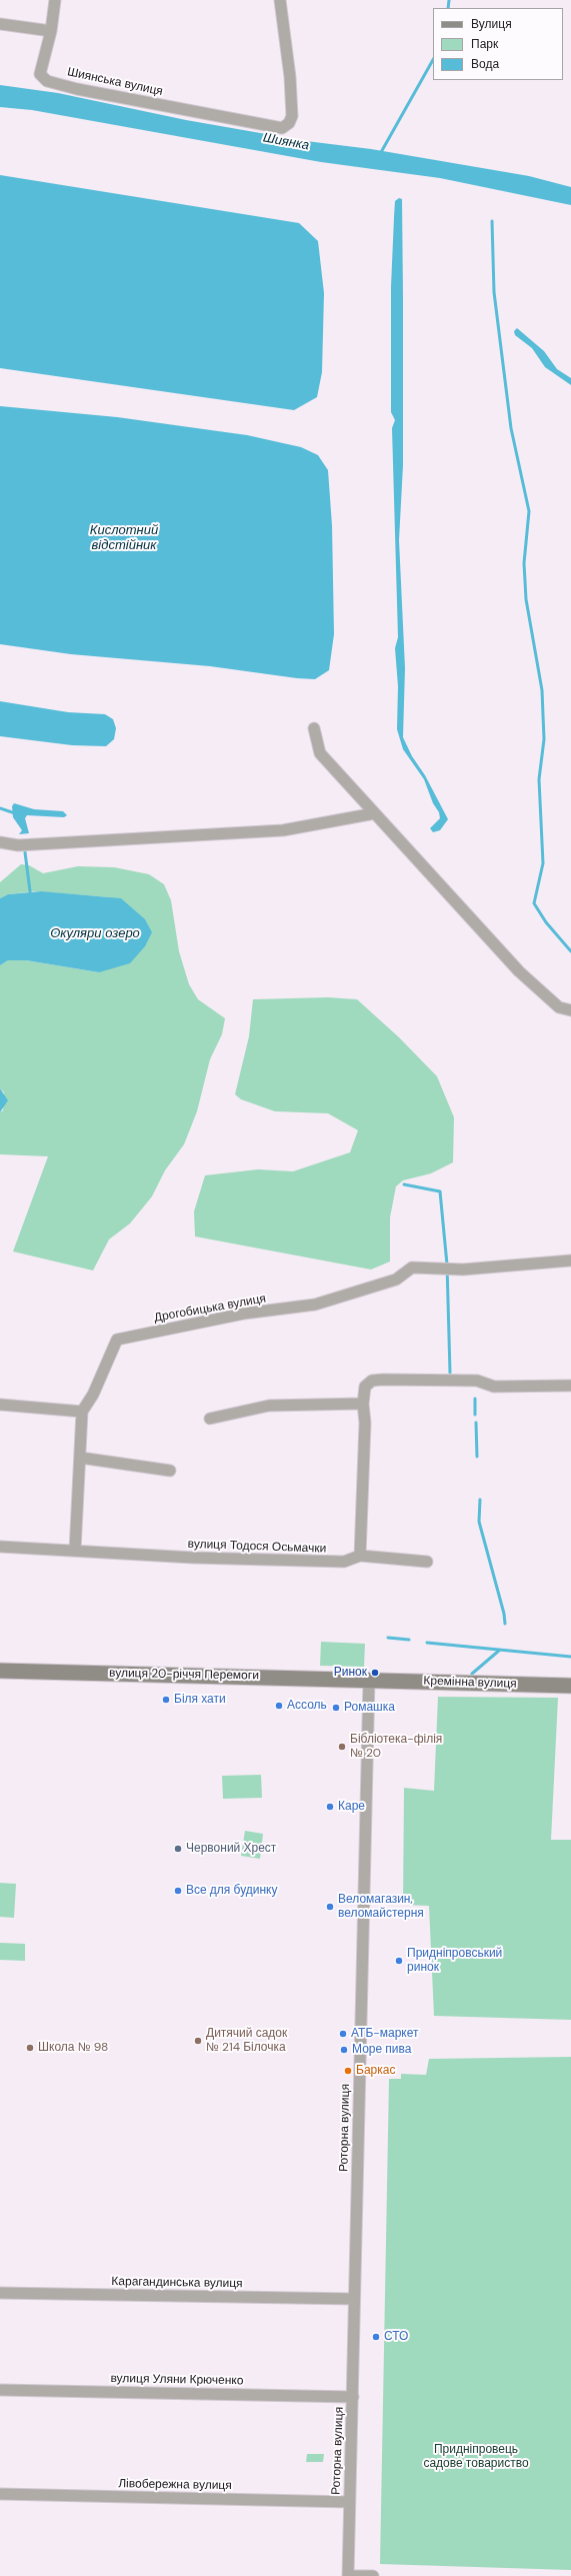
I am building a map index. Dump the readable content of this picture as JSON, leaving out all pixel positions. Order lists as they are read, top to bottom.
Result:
{
  "streets": {
    "street": [
      "Шиянська вулиця",
      "Дрогобицька вулиця",
      "вулиця Тодося Осьмачки",
      "вулиця 20-річчя Перемоги",
      "Кремінна вулиця",
      "Роторна вулиця",
      "Карагандинська вулиця",
      "вулиця Уляни Крюченко",
      "Лівобережна вулиця"
    ]
  },
  "crossings": [
    ["вулиця 20-річчя Перемоги", "Кремінна вулиця"],
    ["вулиця 20-річчя Перемоги", "Роторна вулиця"],
    ["Кремінна вулиця", "Роторна вулиця"],
    ["Роторна вулиця", "Карагандинська вулиця"],
    ["Роторна вулиця", "вулиця Уляни Крюченко"],
    ["Роторна вулиця", "Лівобережна вулиця"]
  ],
  "water": ["Шиянка", "Кислотний відстійник", "Окуляри озеро"],
  "parks": ["Придніпровець садове товариство"],
  "places": [
    "Ринок",
    "Біля хати",
    "Ассоль",
    "Ромашка",
    "Бібліотека-філія № 20",
    "Каре",
    "Червоний Хрест",
    "Все для будинку",
    "Веломагазин, веломайстерня",
    "Придніпровський ринок",
    "АТБ-маркет",
    "Дитячий садок № 214 Білочка",
    "Школа № 98",
    "Море пива",
    "Баркас",
    "СТО"
  ],
  "legend": ["Вулиця", "Парк", "Вода"]
}
